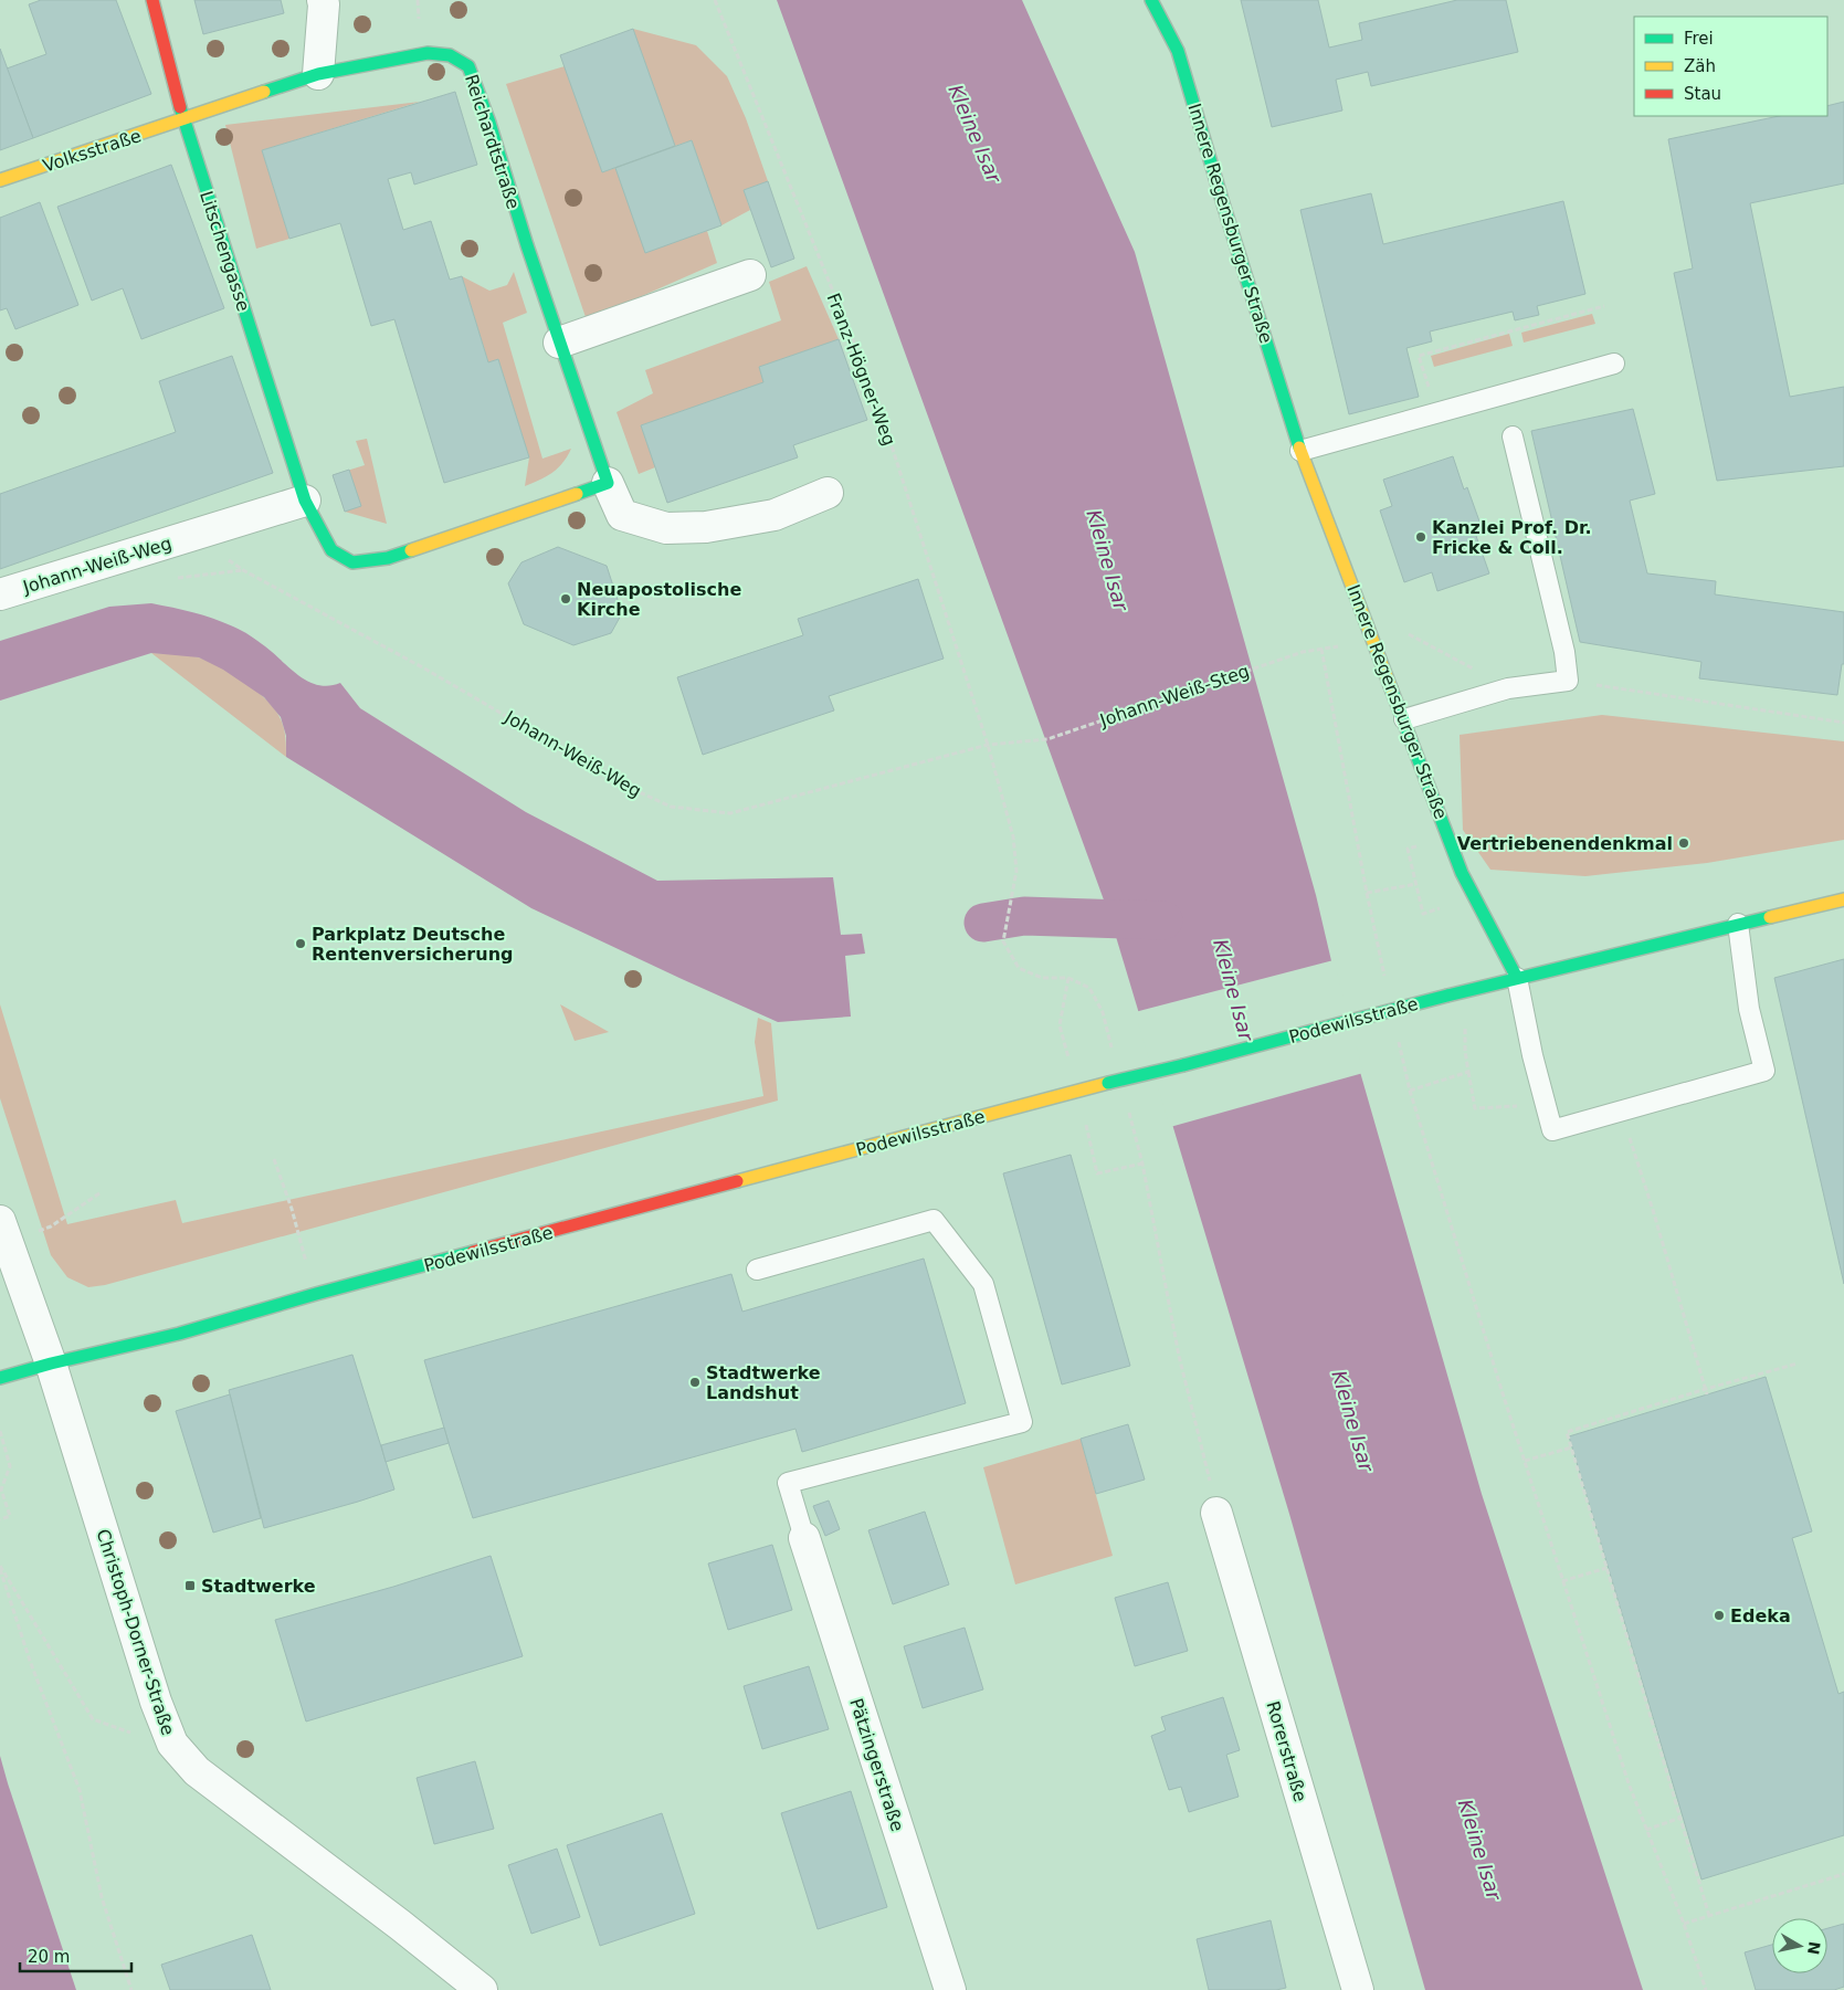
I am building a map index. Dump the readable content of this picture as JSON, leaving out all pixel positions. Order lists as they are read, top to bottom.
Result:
{
  "streets": {
    "street": [
      "Reichardtstraße",
      "Volksstraße",
      "Innere Regensburger Straße",
      "Litschengasse",
      "Johann-Weiß-Weg",
      "Podewilsstraße",
      "Christoph-Dorner-Straße",
      "Rorerstraße",
      "Pätzingerstraße"
    ],
    "path": ["Franz-Högner-Weg", "Johann-Weiß-Steg"]
  },
  "crossings": [
    ["Reichardtstraße", "Volksstraße"],
    ["Reichardtstraße", "Litschengasse"],
    ["Volksstraße", "Litschengasse"],
    ["Innere Regensburger Straße", "Podewilsstraße"],
    ["Litschengasse", "Johann-Weiß-Weg"],
    ["Franz-Högner-Weg", "Johann-Weiß-Weg"],
    ["Johann-Weiß-Weg", "Johann-Weiß-Steg"],
    ["Podewilsstraße", "Christoph-Dorner-Straße"]
  ],
  "water": ["Kleine Isar"],
  "places": {
    "other": [
      "Kanzlei Prof. Dr. Fricke & Coll.",
      "Neuapostolische Kirche",
      "Vertriebenendenkmal",
      "Parkplatz Deutsche Rentenversicherung",
      "Stadtwerke Landshut",
      "Edeka"
    ],
    "transit": ["Stadtwerke"]
  },
  "legend": ["Frei", "Zäh", "Stau"],
  "scale_bar": "20 m",
  "north": "right"
}
